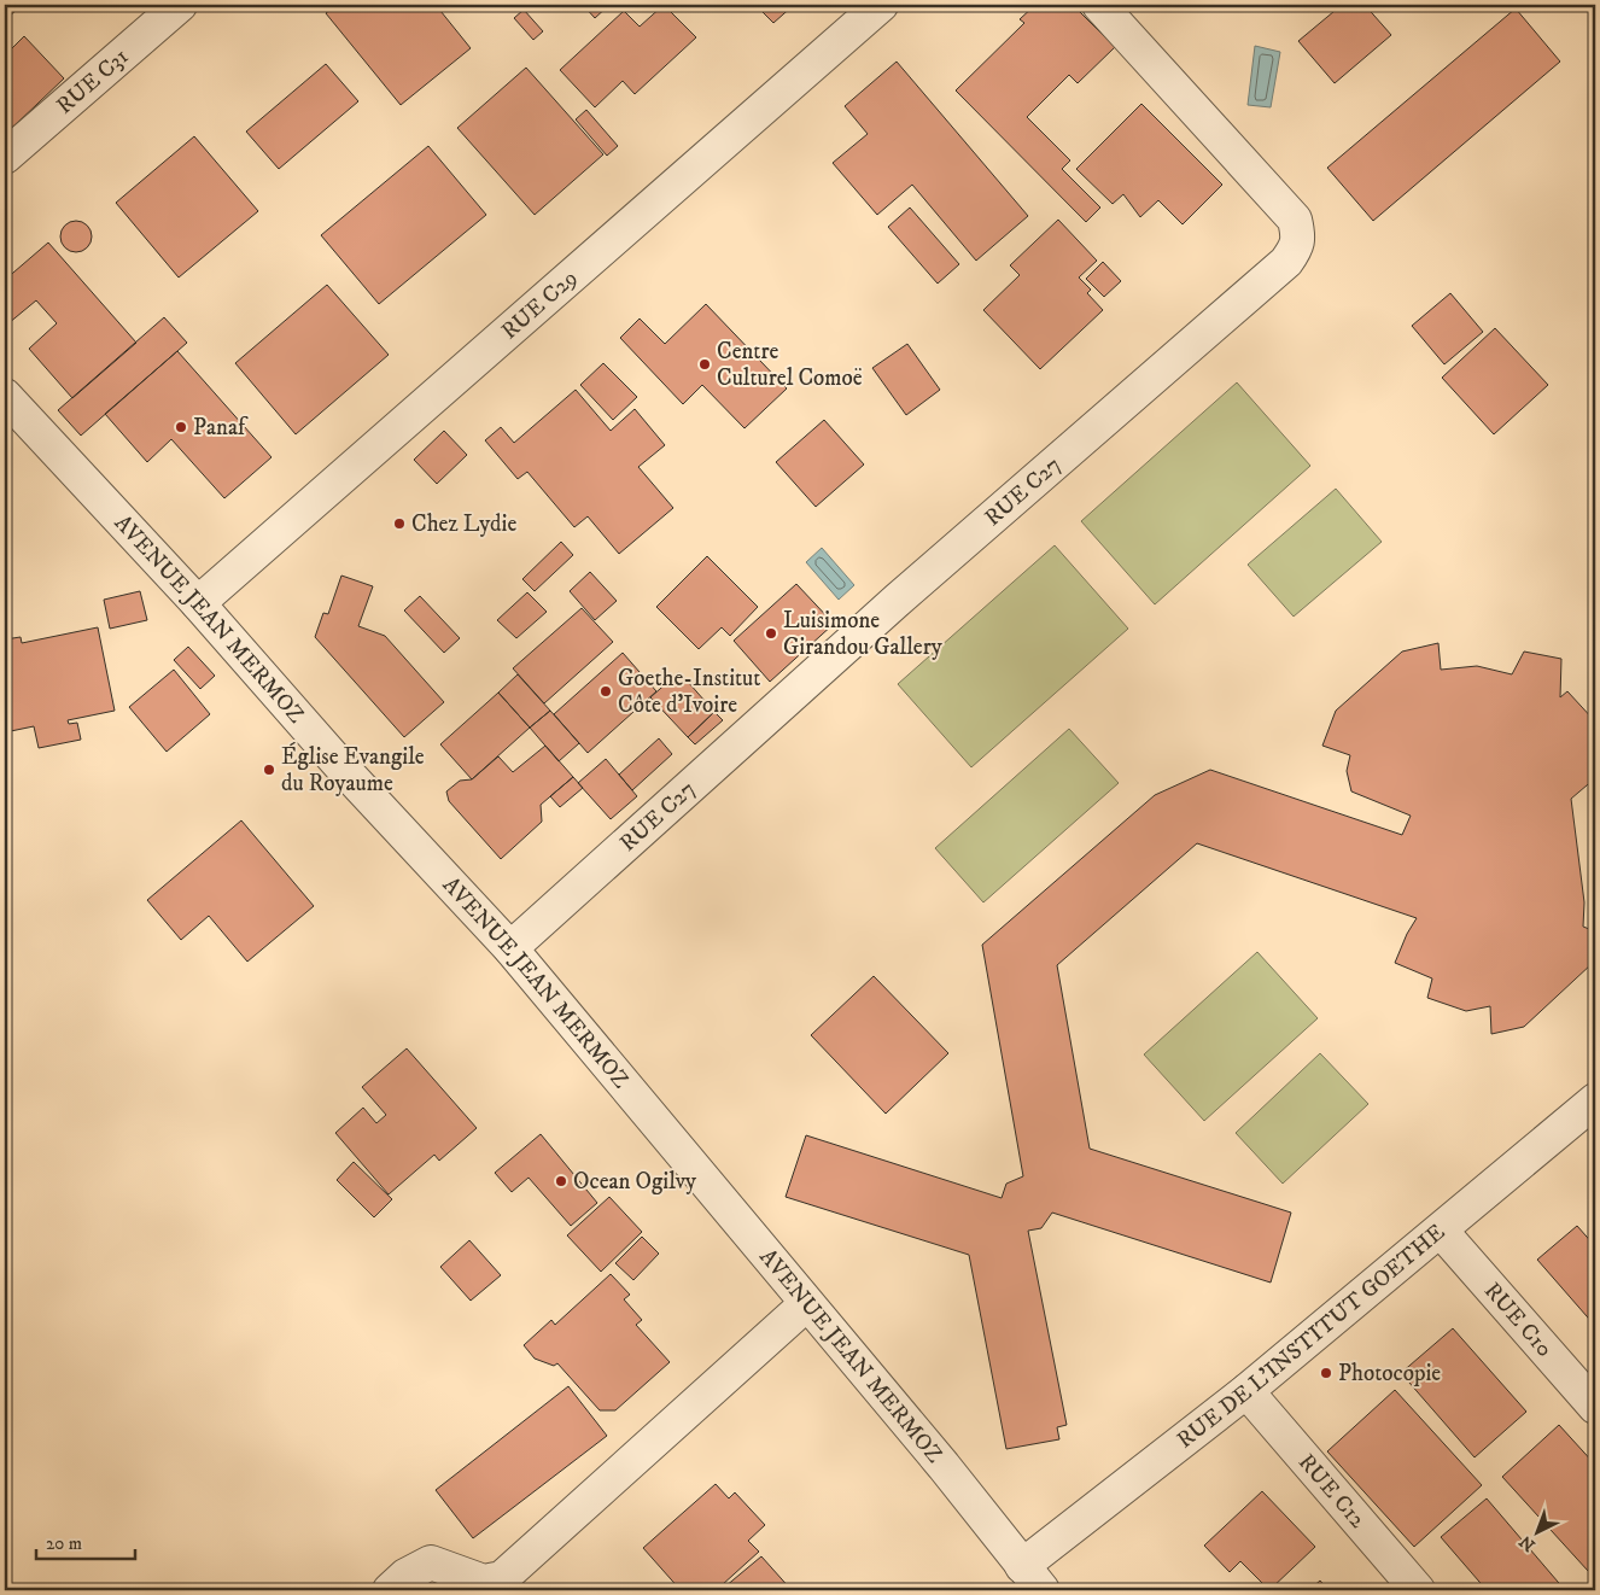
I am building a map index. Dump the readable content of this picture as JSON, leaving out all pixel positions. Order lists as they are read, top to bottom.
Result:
{
  "streets": {
    "street": [
      "RUE C31",
      "RUE C29",
      "RUE C27",
      "AVENUE JEAN MERMOZ",
      "RUE C10",
      "RUE DE L'INSTITUT GOETHE",
      "RUE C12"
    ]
  },
  "crossings": [
    ["RUE C29", "AVENUE JEAN MERMOZ"],
    ["RUE C27", "AVENUE JEAN MERMOZ"],
    ["AVENUE JEAN MERMOZ", "RUE DE L'INSTITUT GOETHE"],
    ["RUE C10", "RUE DE L'INSTITUT GOETHE"],
    ["RUE DE L'INSTITUT GOETHE", "RUE C12"]
  ],
  "places": [
    "Centre Culturel Comoë",
    "Panaf",
    "Chez Lydie",
    "Luisimone Girandou Gallery",
    "Goethe-Institut Côte d’Ivoire",
    "Église Evangile du Royaume",
    "Ocean Ogilvy",
    "Photocopie"
  ],
  "scale_bar": "20 m",
  "north": "bottom left"
}
